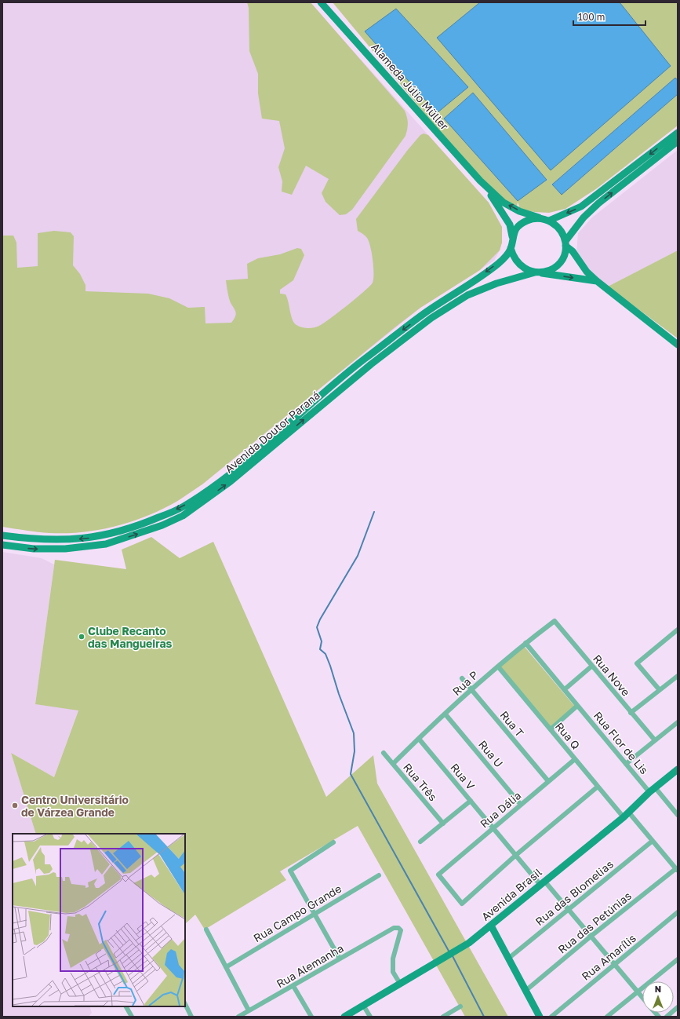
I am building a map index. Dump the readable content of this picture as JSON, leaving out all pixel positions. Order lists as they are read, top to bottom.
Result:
{
  "streets": {
    "main road": ["Alameda Júlio Müller", "Avenida Doutor Paraná", "Avenida Brasil"],
    "street": [
      "Rua Nove",
      "Rua P",
      "Rua T",
      "Rua Q",
      "Rua Flor de Lis",
      "Rua U",
      "Rua V",
      "Rua Três",
      "Rua Dália",
      "Rua das Blomelias",
      "Rua Campo Grande",
      "Rua das Petúnias",
      "Rua Amarílis",
      "Rua Alemanha"
    ]
  },
  "crossings": [
    ["Alameda Júlio Müller", "Avenida Doutor Paraná"],
    ["Rua Nove", "Rua P"],
    ["Rua P", "Rua T"],
    ["Rua P", "Rua Q"],
    ["Rua P", "Rua Flor de Lis"],
    ["Rua P", "Rua U"],
    ["Rua P", "Rua V"],
    ["Rua P", "Rua Três"],
    ["Rua T", "Rua Dália"],
    ["Rua Q", "Rua Dália"],
    ["Rua Q", "Rua das Blomelias"],
    ["Rua Q", "Avenida Brasil"],
    ["Rua Q", "Rua das Petúnias"],
    ["Rua Flor de Lis", "Avenida Brasil"],
    ["Rua U", "Rua Dália"],
    ["Rua V", "Rua Dália"],
    ["Rua V", "Rua das Blomelias"],
    ["Rua V", "Avenida Brasil"],
    ["Rua V", "Rua das Petúnias"],
    ["Rua V", "Rua Amarílis"],
    ["Avenida Brasil", "Rua Alemanha"]
  ],
  "places": ["Clube Recanto das Mangueiras", "Centro Universitário de Várzea Grande"],
  "scale_bar": "100 m",
  "north": "top"
}
